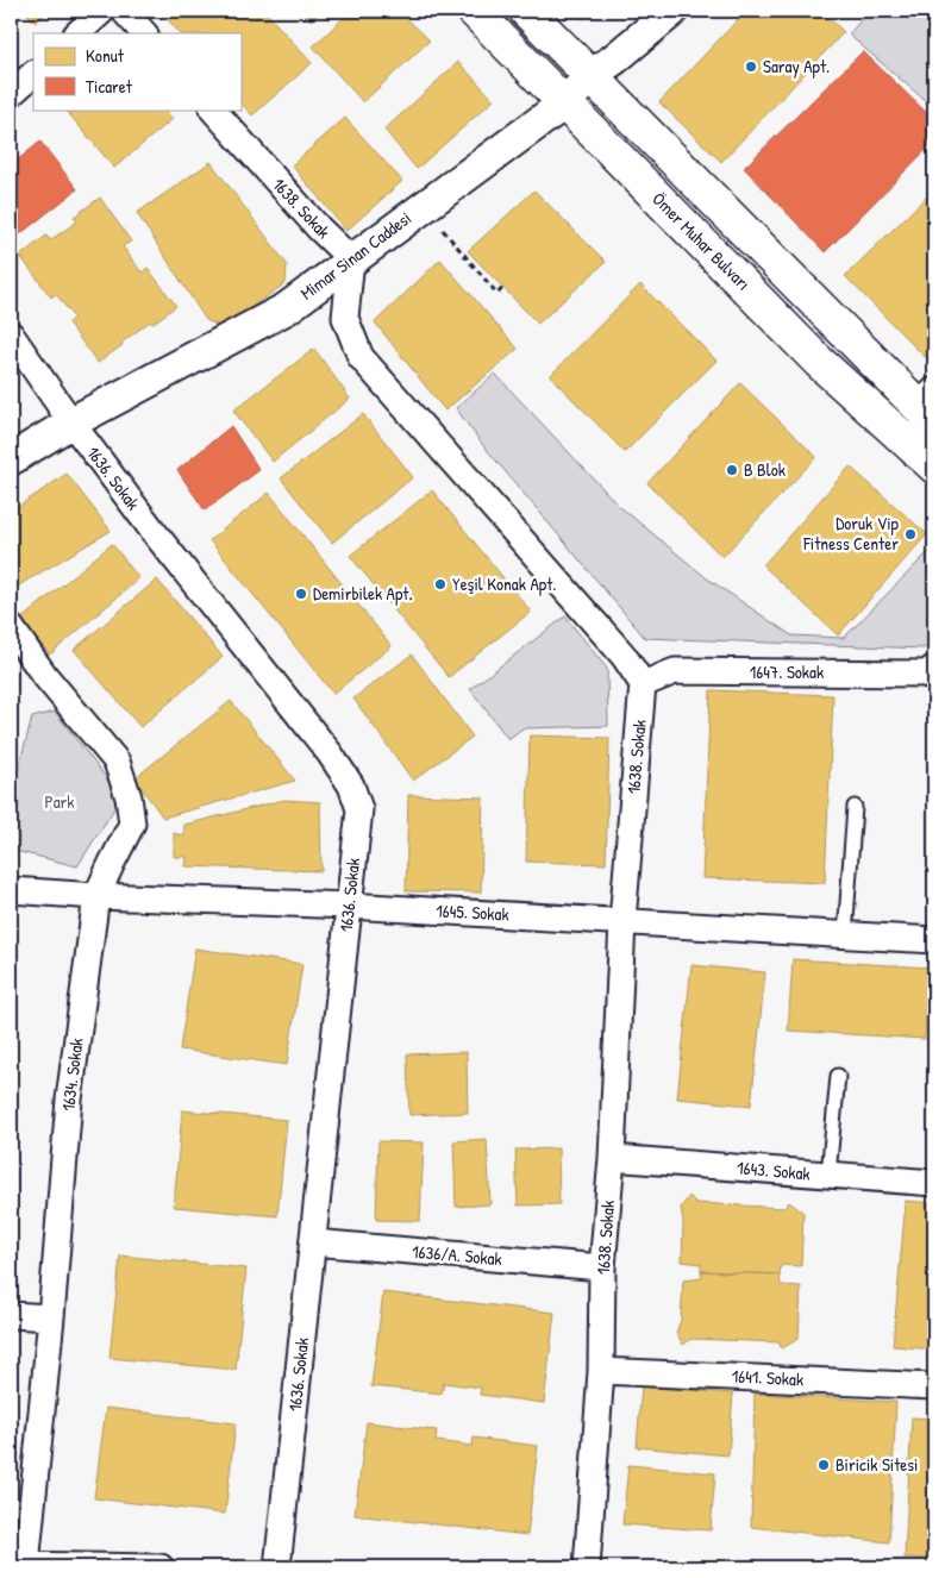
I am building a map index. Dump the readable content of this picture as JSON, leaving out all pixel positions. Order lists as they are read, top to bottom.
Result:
{
  "streets": {
    "main road": ["Ömer Muhar Bulvarı"],
    "street": [
      "1638. Sokak",
      "Mimar Sinan Caddesi",
      "1636. Sokak",
      "1647. Sokak",
      "1645. Sokak",
      "1634. Sokak",
      "1643. Sokak",
      "1636/A. Sokak",
      "1641. Sokak"
    ]
  },
  "crossings": [
    ["1638. Sokak", "Mimar Sinan Caddesi"],
    ["1638. Sokak", "1647. Sokak"],
    ["1638. Sokak", "1645. Sokak"],
    ["1638. Sokak", "1643. Sokak"],
    ["1638. Sokak", "1636/A. Sokak"],
    ["1638. Sokak", "1641. Sokak"],
    ["Ömer Muhar Bulvarı", "Mimar Sinan Caddesi"],
    ["Mimar Sinan Caddesi", "1636. Sokak"],
    ["1636. Sokak", "1645. Sokak"],
    ["1636. Sokak", "1636/A. Sokak"],
    ["1645. Sokak", "1634. Sokak"]
  ],
  "parks": ["Park"],
  "places": [
    "Saray Apt.",
    "B Blok",
    "Doruk Vip Fitness Center",
    "Yeşil Konak Apt.",
    "Demirbilek Apt.",
    "Biricik Sitesi"
  ],
  "legend": ["Konut", "Ticaret"]
}
